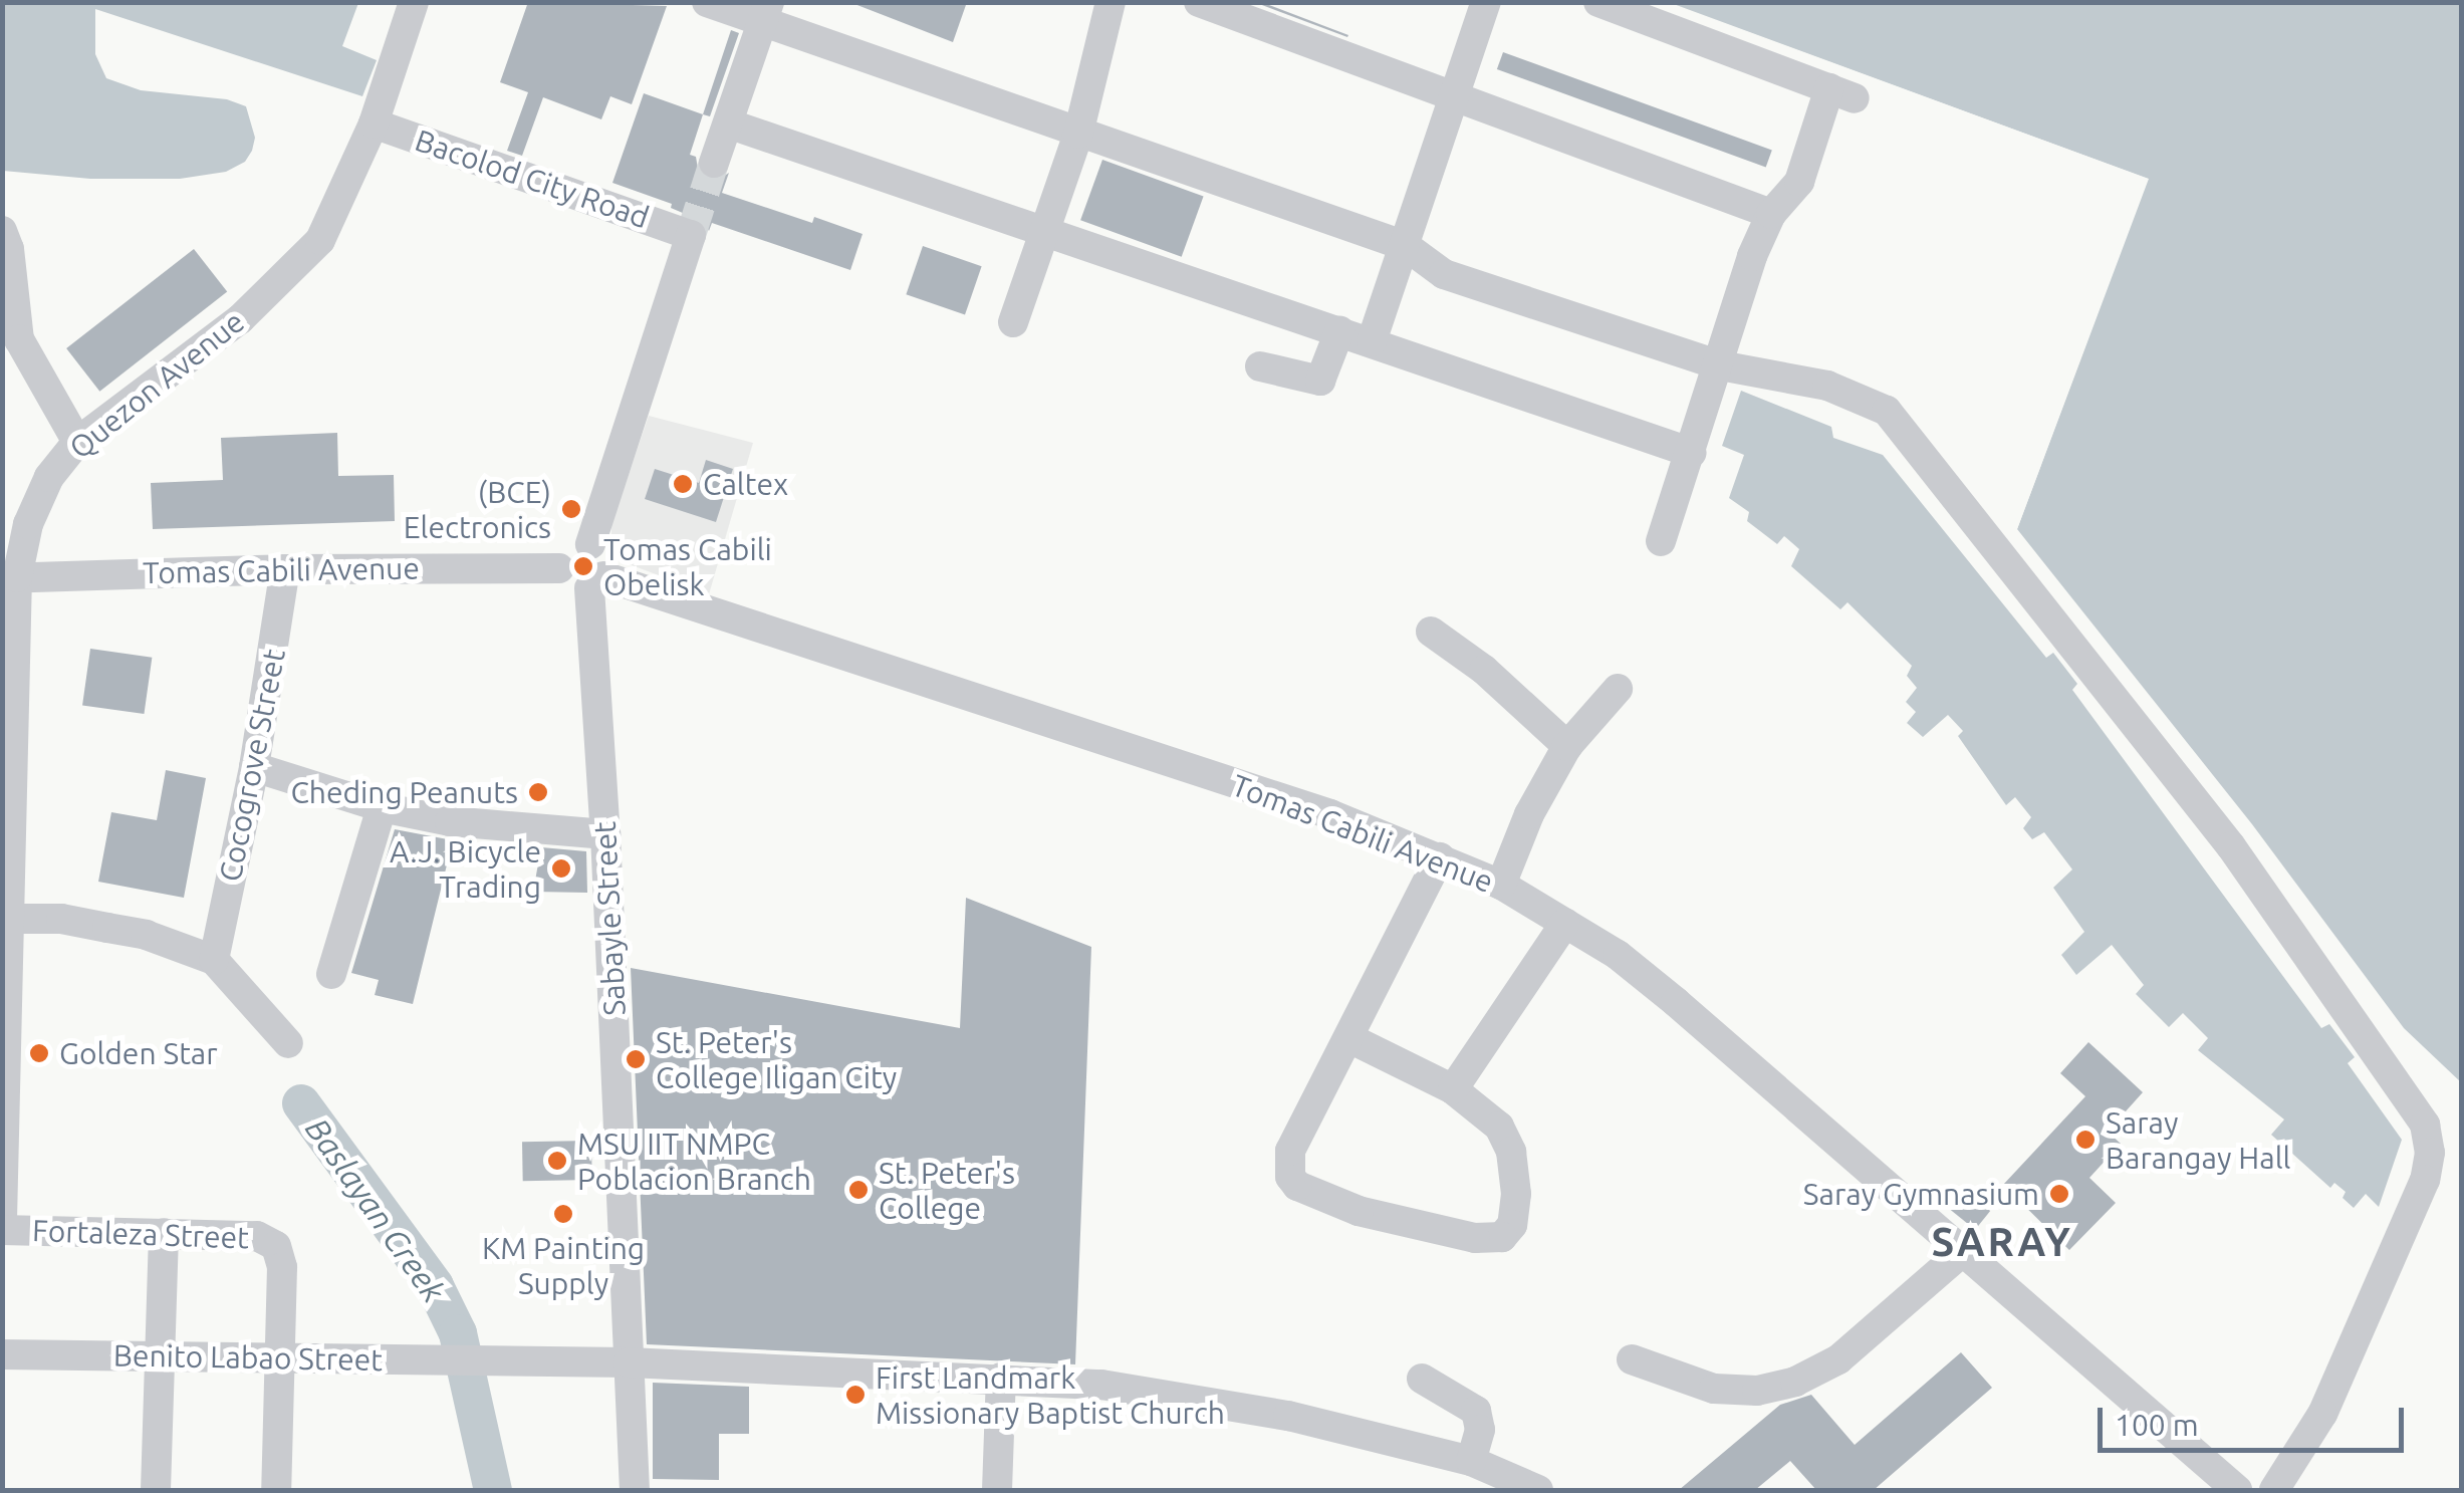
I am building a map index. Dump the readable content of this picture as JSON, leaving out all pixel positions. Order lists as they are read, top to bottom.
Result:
{
  "streets": {
    "street": [
      "Bacolod City Road",
      "Quezon Avenue",
      "Tomas Cabili Avenue",
      "Cocogrove Street",
      "Sabayle Street",
      "Fortaleza Street",
      "Benito Labao Street"
    ]
  },
  "crossings": [
    ["Bacolod City Road", "Quezon Avenue"],
    ["Bacolod City Road", "Tomas Cabili Avenue"],
    ["Bacolod City Road", "Sabayle Street"],
    ["Quezon Avenue", "Tomas Cabili Avenue"],
    ["Tomas Cabili Avenue", "Cocogrove Street"],
    ["Tomas Cabili Avenue", "Sabayle Street"],
    ["Sabayle Street", "Benito Labao Street"],
    ["Fortaleza Street", "Benito Labao Street"]
  ],
  "districts": ["SARAY"],
  "water": ["Baslayan Creek"],
  "places": [
    "Caltex",
    "(BCE) Electronics",
    "Tomas Cabili Obelisk",
    "Cheding Peanuts",
    "A.J. Bicycle Trading",
    "Golden Star",
    "St. Peter's College Iligan City",
    "Saray Barangay Hall",
    "MSU IIT NMPC Poblacion Branch",
    "St. Peter's College",
    "Saray Gymnasium",
    "KM Painting Supply",
    "First Landmark Missionary Baptist Church"
  ],
  "scale_bar": "100 m"
}
